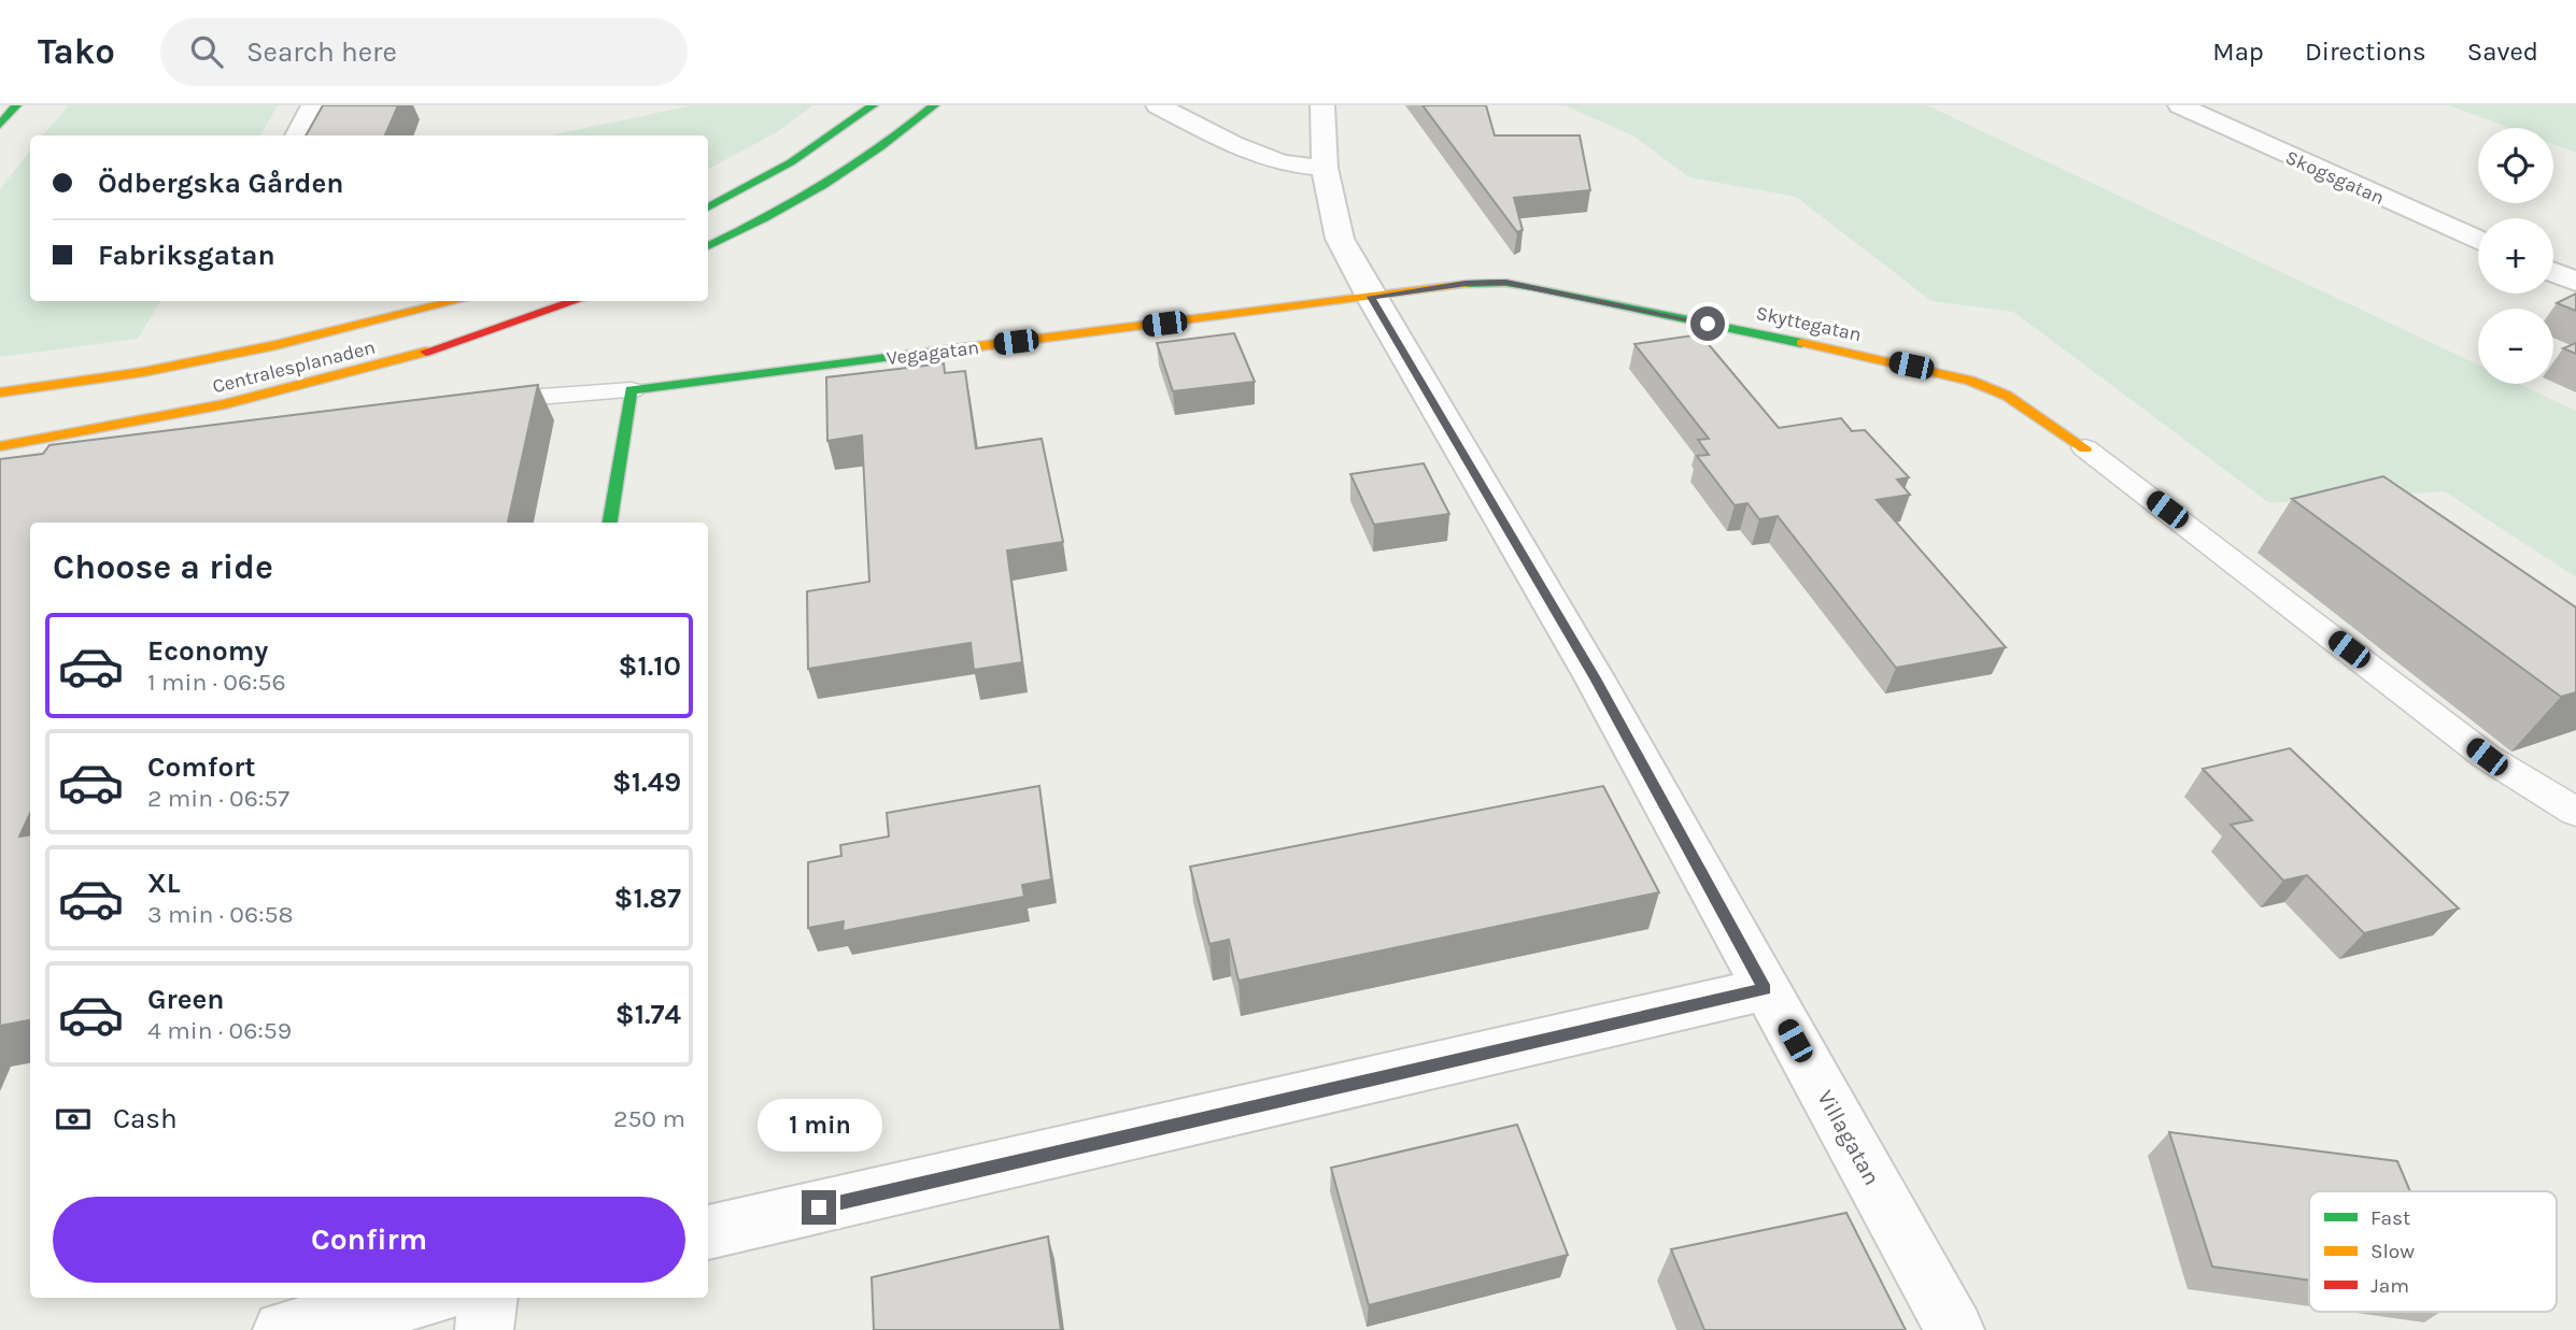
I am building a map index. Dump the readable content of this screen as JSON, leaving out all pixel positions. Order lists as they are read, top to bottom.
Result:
{
  "streets": {
    "main road": ["Skyttegatan", "Vegagatan", "Centralesplanaden"],
    "street": ["Skogsgatan", "Villagatan"]
  },
  "crossings": [
    ["Skyttegatan", "Vegagatan"],
    ["Skyttegatan", "Villagatan"],
    ["Vegagatan", "Villagatan"]
  ],
  "legend": ["Fast", "Slow", "Jam"],
  "page": {
    "header": "Tako",
    "search": "Search here",
    "nav": ["Map", "Directions", "Saved"],
    "map_buttons": ["+", "−"],
    "banner": ["Ödbergska Gården", "Fabriksgatan"],
    "heading": "Choose a ride",
    "list": [
      {
        "name": "Economy",
        "note": "1 min · 06:56",
        "value": "$1.10"
      },
      {
        "name": "Comfort",
        "note": "2 min · 06:57",
        "value": "$1.49"
      },
      {
        "name": "XL",
        "note": "3 min · 06:58",
        "value": "$1.87"
      },
      {
        "name": "Green",
        "note": "4 min · 06:59",
        "value": "$1.74"
      }
    ],
    "pay": ["Cash", "250 m"],
    "bubble": "1 min",
    "buttons": "Confirm"
  }
}
